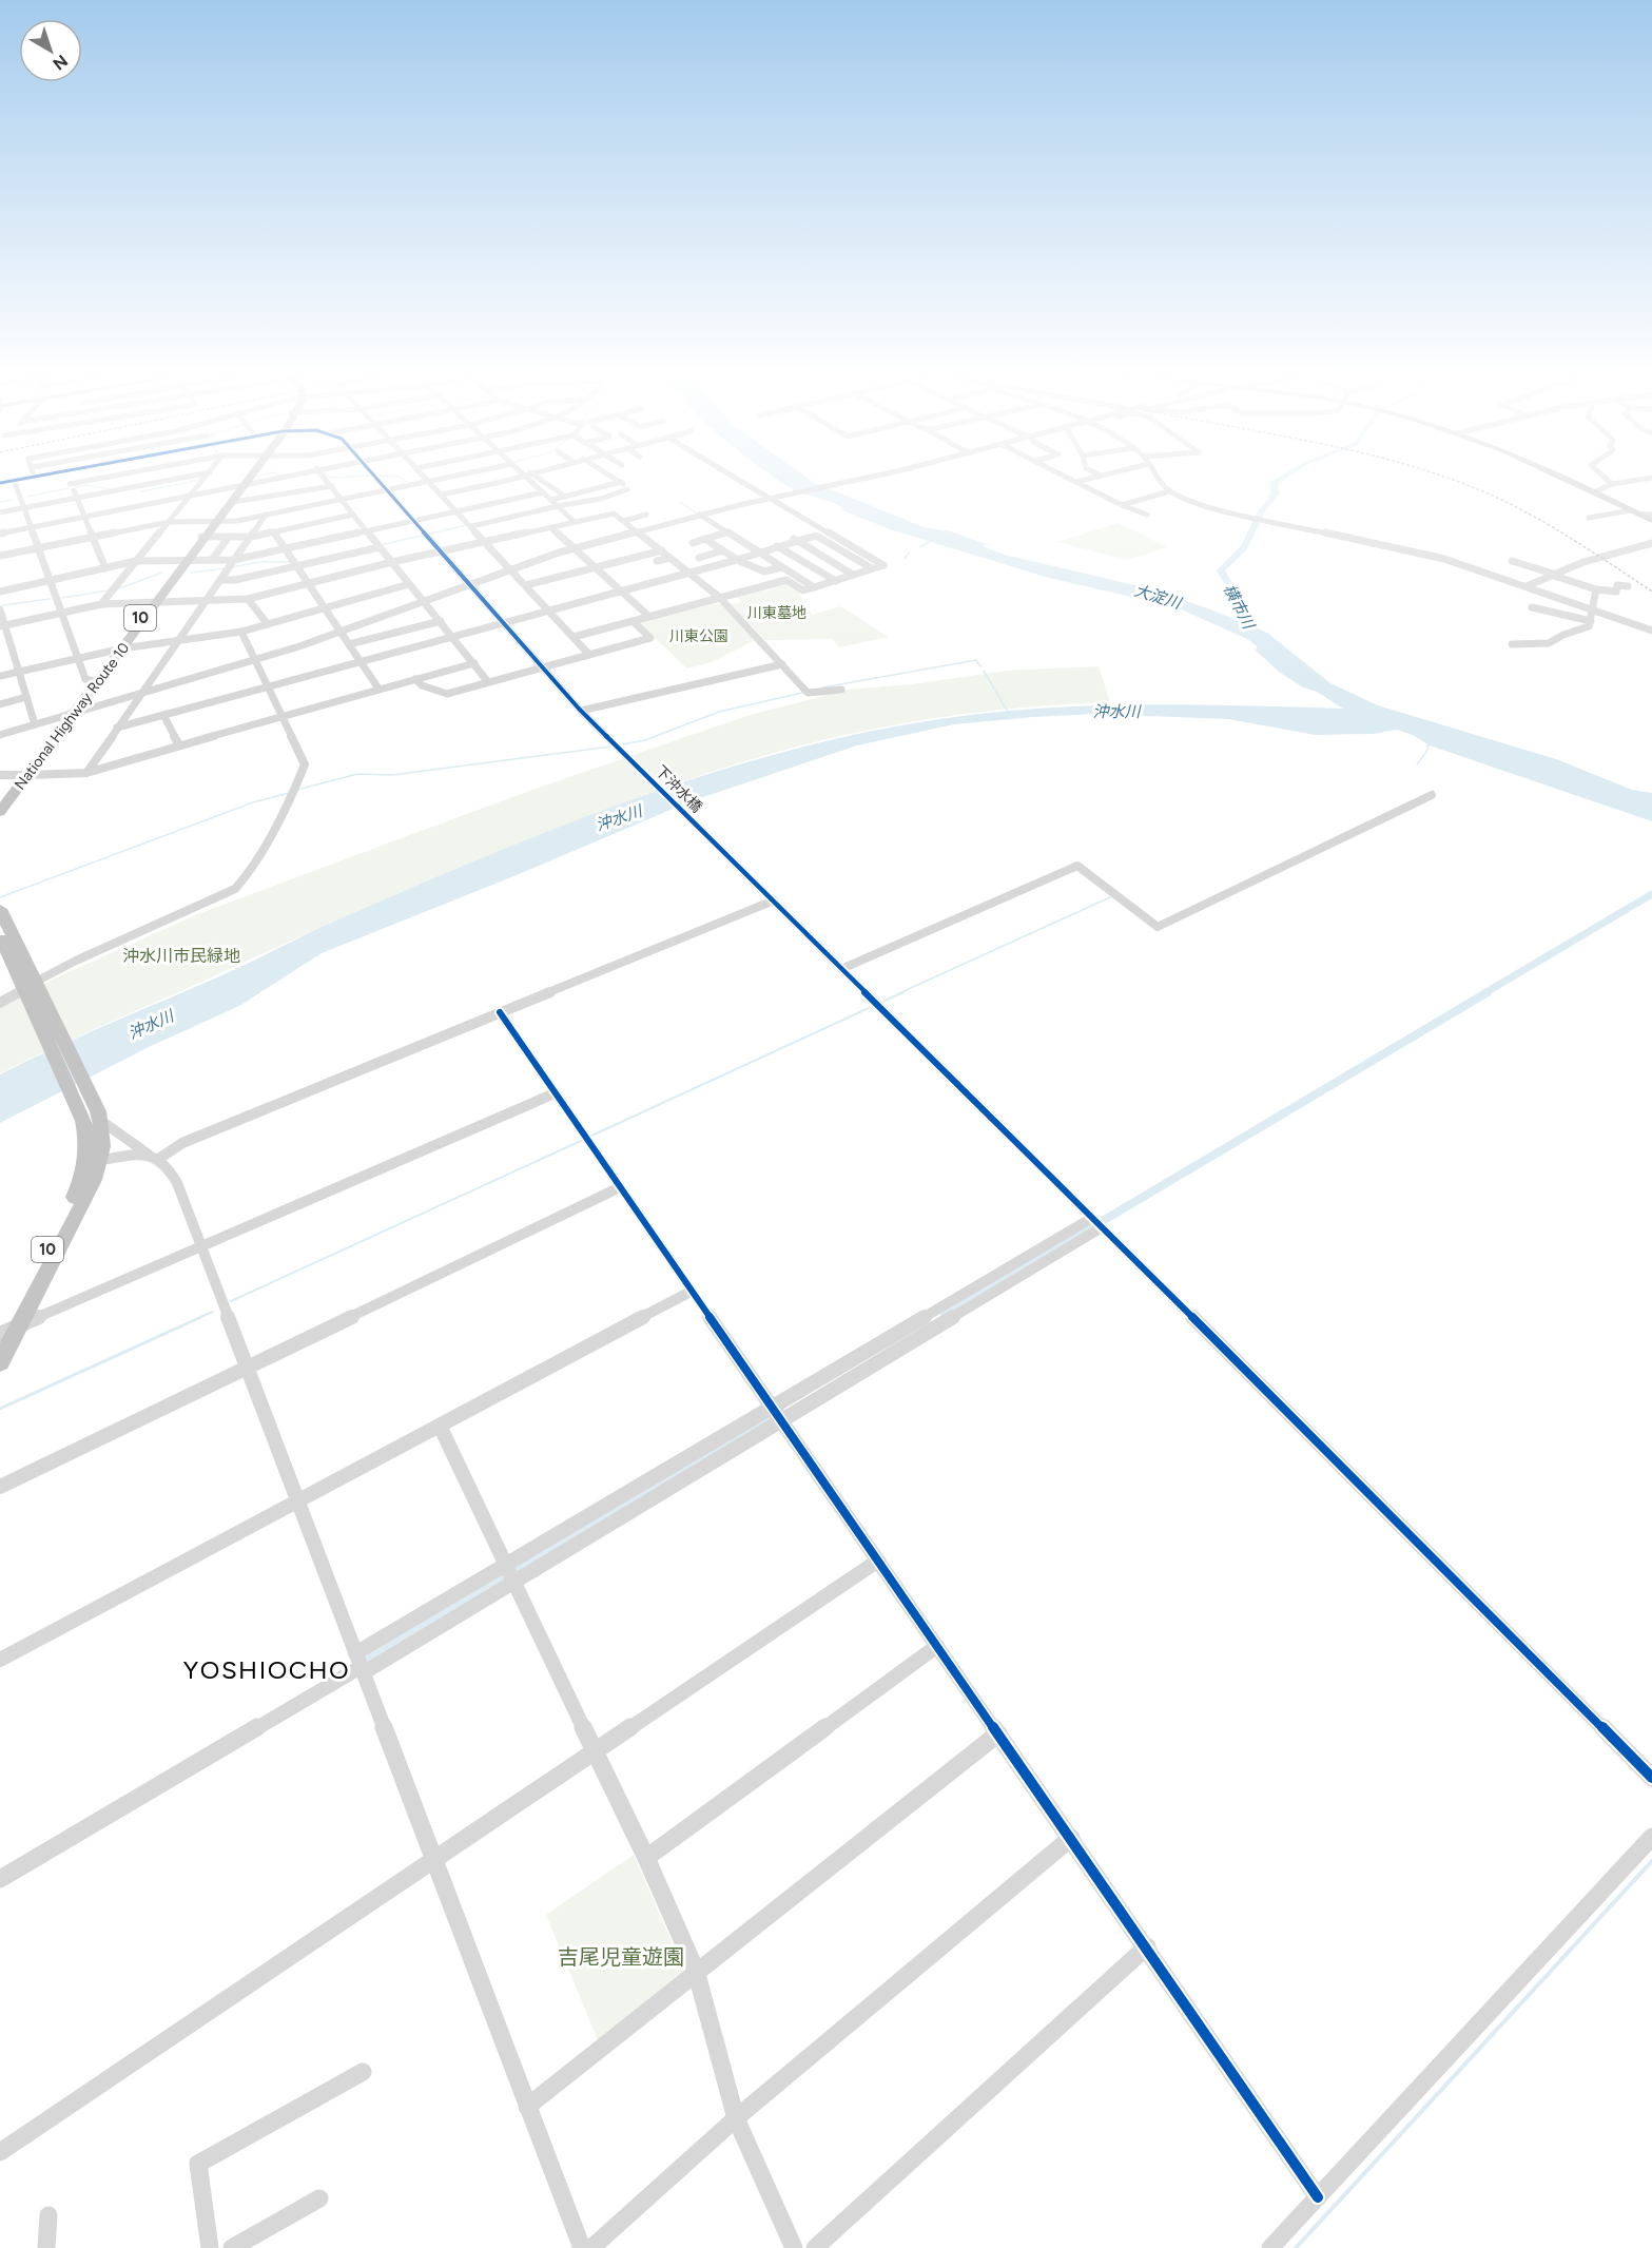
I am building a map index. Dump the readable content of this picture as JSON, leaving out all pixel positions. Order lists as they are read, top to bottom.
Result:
{
  "streets": {
    "highway": ["10", "National Highway Route 10"],
    "street": ["下沖水橋"]
  },
  "districts": ["YOSHIOCHO"],
  "water": ["大淀川", "横市川", "沖水川"],
  "parks": [
    "川東墓地",
    "川東公園",
    "沖水川市民緑地",
    "吉尾児童遊園"
  ],
  "north": "bottom right"
}
